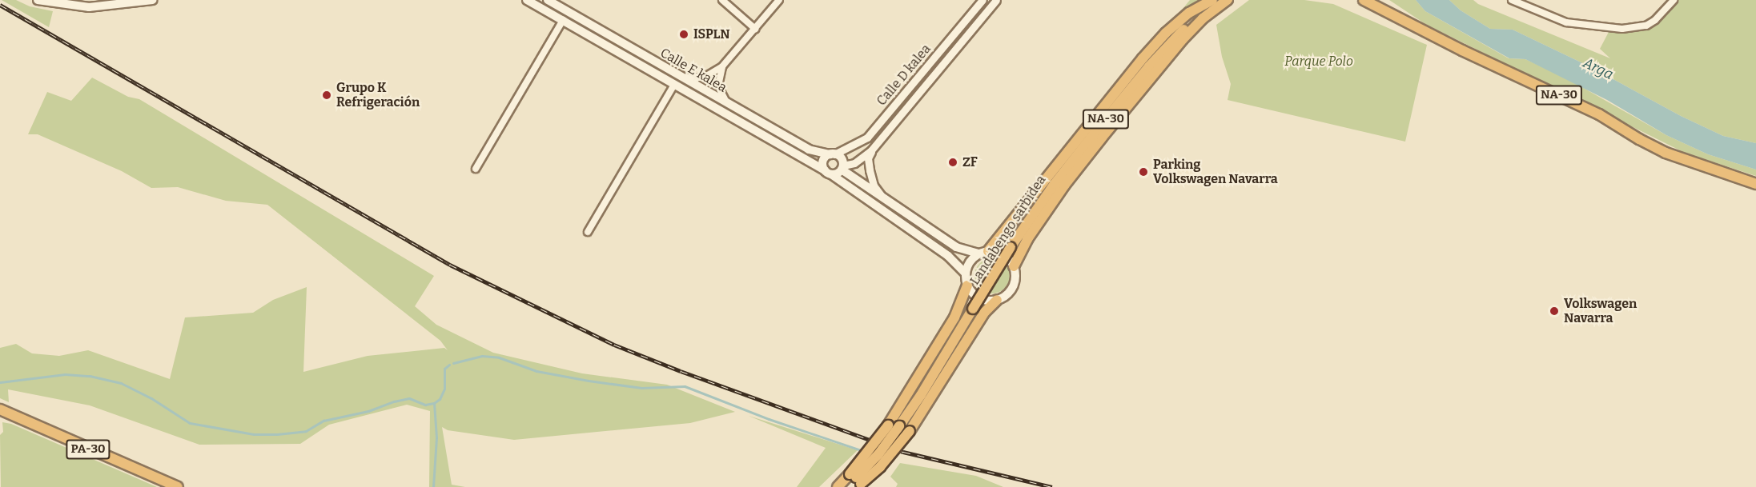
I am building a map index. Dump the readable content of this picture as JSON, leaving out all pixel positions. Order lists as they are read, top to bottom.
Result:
{
  "streets": {
    "highway": ["NA-30", "Landabengo sarbidea", "PA-30"],
    "main road": ["Calle E kalea"],
    "street": ["Calle D kalea"]
  },
  "crossings": [
    ["Calle E kalea", "Calle D kalea"]
  ],
  "water": ["Arga"],
  "parks": ["Parque Polo"],
  "places": [
    "ISPLN",
    "Grupo K Refrigeración",
    "ZF",
    "Parking Volkswagen Navarra",
    "Volkswagen Navarra"
  ]
}
